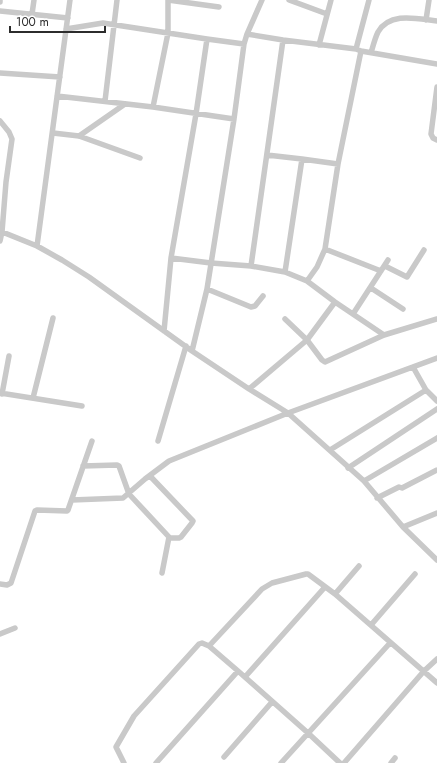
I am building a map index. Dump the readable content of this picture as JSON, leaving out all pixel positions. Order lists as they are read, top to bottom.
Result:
{
  "scale_bar": "100 m"
}
